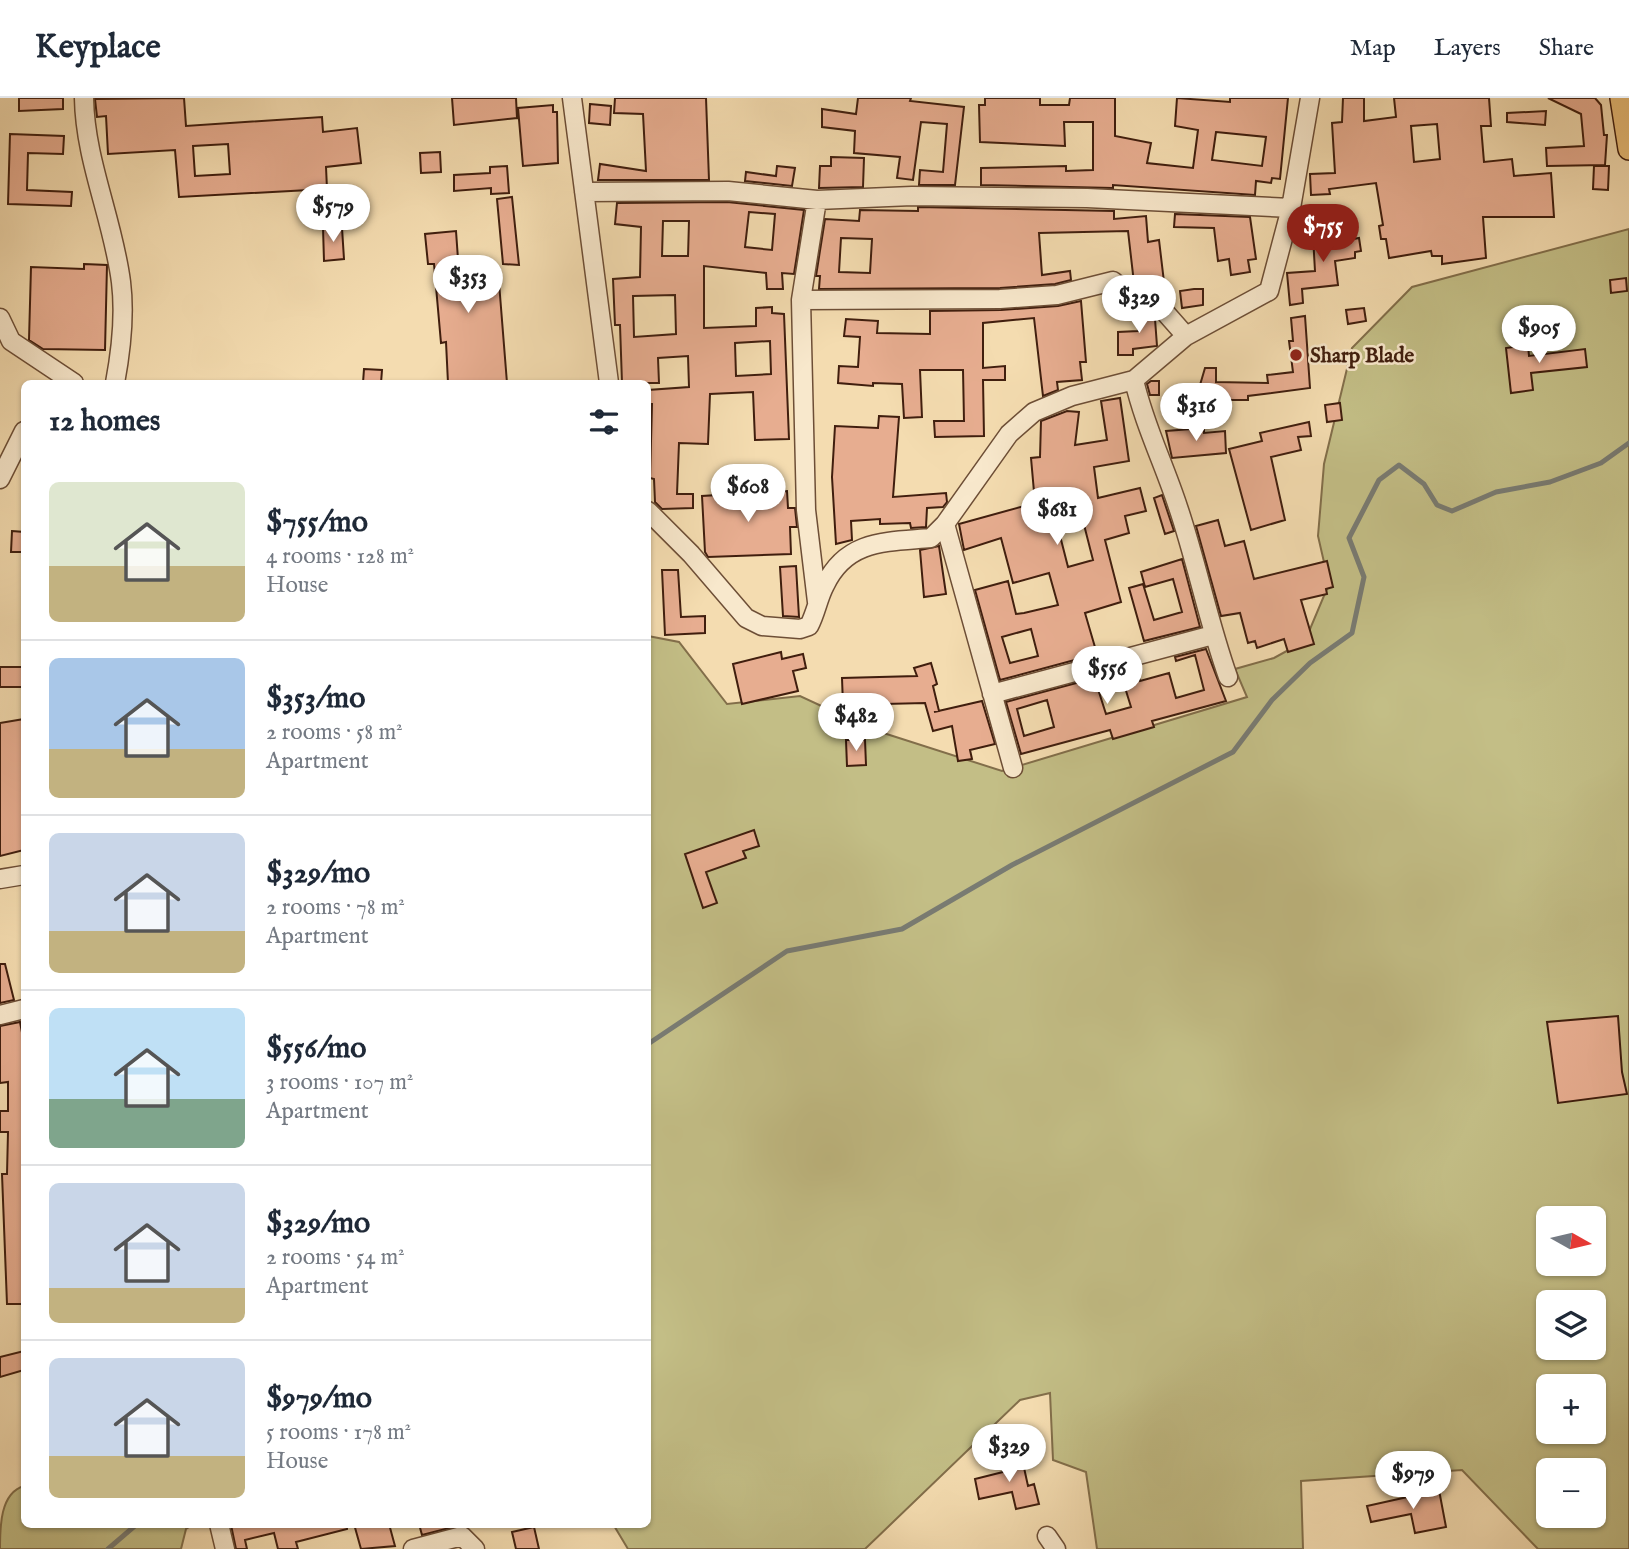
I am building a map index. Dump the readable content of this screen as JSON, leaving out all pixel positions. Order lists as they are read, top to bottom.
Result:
{
  "places": ["Sharp Blade"],
  "north": "right",
  "page": {
    "header": "Keyplace",
    "nav": ["Map", "Layers", "Share"],
    "price": [
      "$579",
      "$755",
      "$353",
      "$329",
      "$905",
      "$316",
      "$608",
      "$681",
      "$556",
      "$482",
      "$329",
      "$979"
    ],
    "heading": "12 homes",
    "list": [
      {
        "name": "$755/mo",
        "note": "4 rooms · 128 m² · House"
      },
      {
        "name": "$353/mo",
        "note": "2 rooms · 58 m² · Apartment"
      },
      {
        "name": "$329/mo",
        "note": "2 rooms · 78 m² · Apartment"
      },
      {
        "name": "$556/mo",
        "note": "3 rooms · 107 m² · Apartment"
      },
      {
        "name": "$329/mo",
        "note": "2 rooms · 54 m² · Apartment"
      },
      {
        "name": "$979/mo",
        "note": "5 rooms · 178 m² · House"
      }
    ],
    "map_buttons": ["+", "−"]
  }
}
